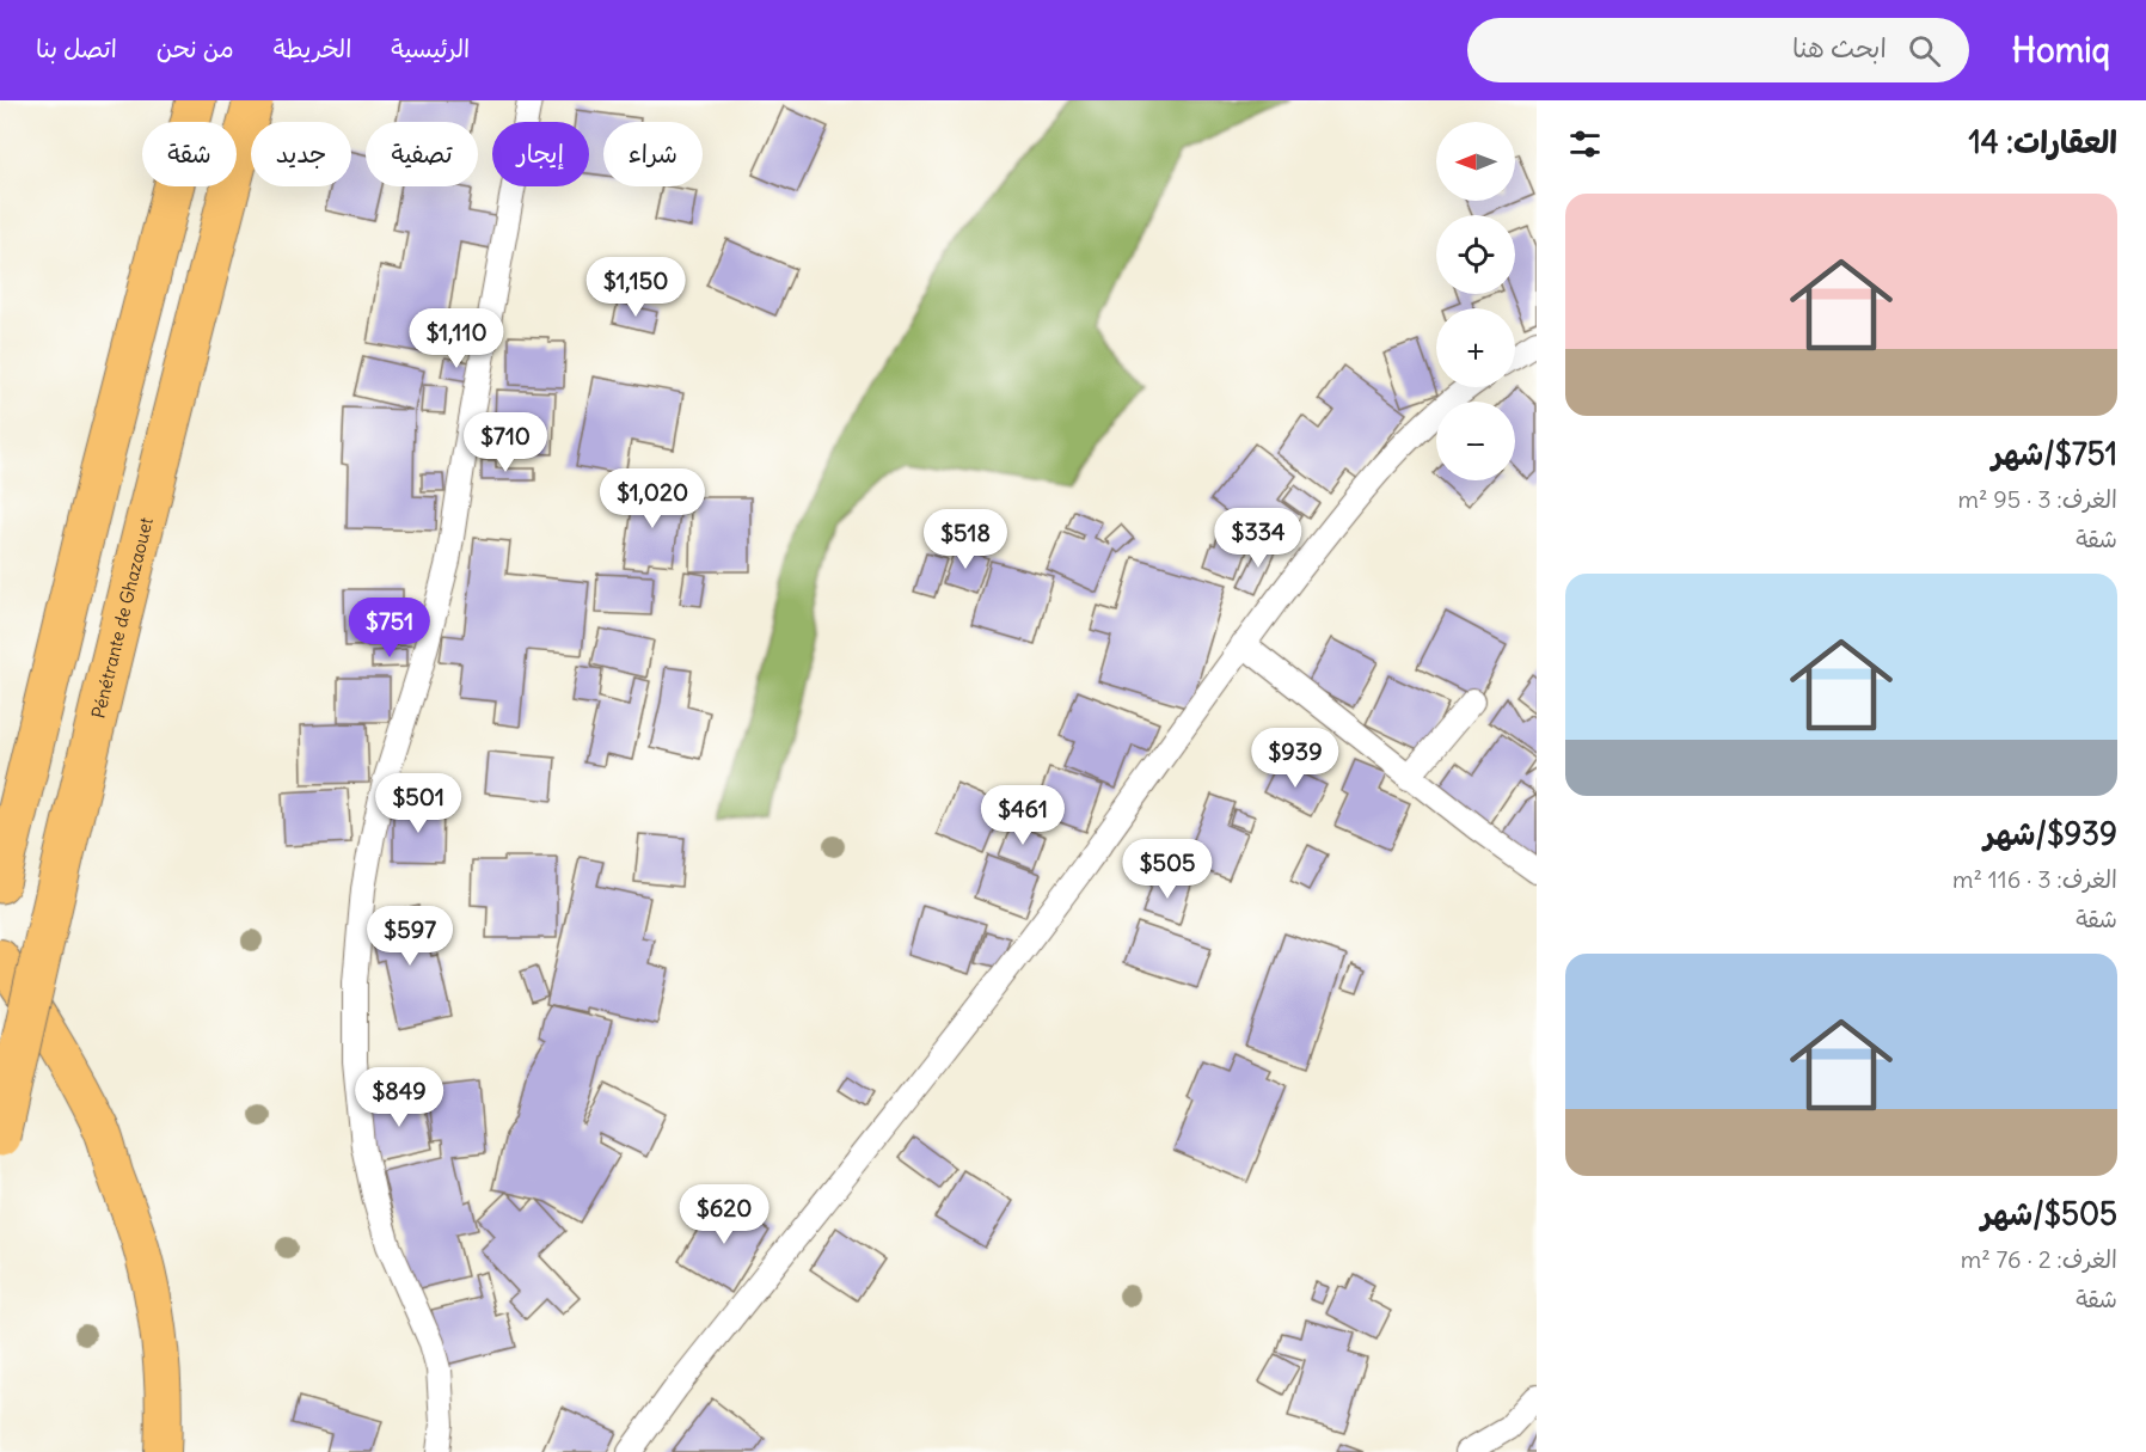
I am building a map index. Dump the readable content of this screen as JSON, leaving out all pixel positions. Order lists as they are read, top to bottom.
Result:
{
  "streets": {
    "highway": ["Pénétrante de Ghazaouet"]
  },
  "north": "left",
  "page": {
    "header": "Homiq",
    "search": "ابحث هنا",
    "nav": [
      "الرئيسية",
      "الخريطة",
      "من نحن",
      "اتصل بنا"
    ],
    "heading": "العقارات: 14",
    "map_buttons": ["+", "−"],
    "chip": [
      "شراء",
      "إيجار",
      "تصفية",
      "جديد",
      "شقة"
    ],
    "list": [
      {
        "name": "$751/شهر",
        "note": "الغرف: 3 · 95 m² · شقة"
      },
      {
        "name": "$939/شهر",
        "note": "الغرف: 3 · 116 m² · شقة"
      },
      {
        "name": "$505/شهر",
        "note": "الغرف: 2 · 76 m² · شقة"
      }
    ],
    "price": [
      "$1,150",
      "$1,110",
      "$710",
      "$1,020",
      "$334",
      "$518",
      "$751",
      "$939",
      "$501",
      "$461",
      "$505",
      "$597",
      "$849",
      "$620"
    ]
  }
}
